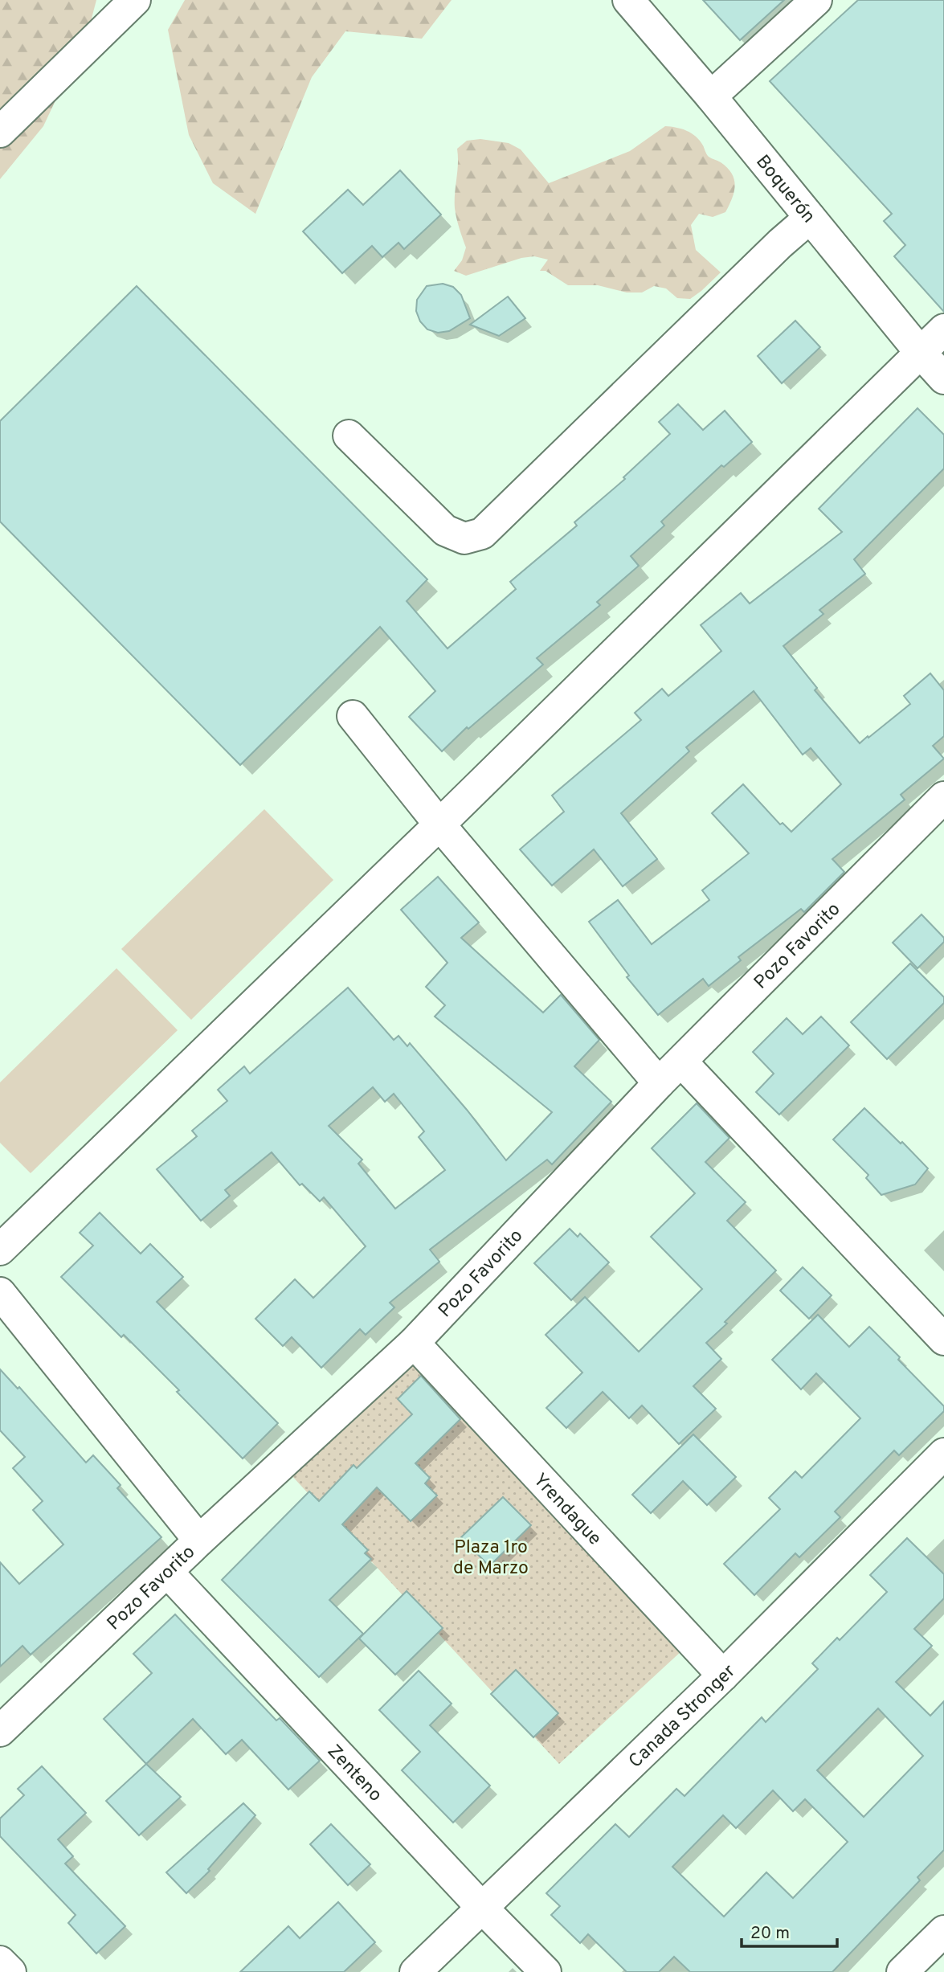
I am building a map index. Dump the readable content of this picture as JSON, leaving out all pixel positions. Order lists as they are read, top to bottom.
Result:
{
  "streets": {
    "street": [
      "Boquerón",
      "Pozo Favorito",
      "Yrendague",
      "Canada Stronger",
      "Zenteno"
    ]
  },
  "crossings": [
    ["Pozo Favorito", "Yrendague"],
    ["Pozo Favorito", "Zenteno"],
    ["Yrendague", "Canada Stronger"],
    ["Canada Stronger", "Zenteno"]
  ],
  "parks": ["Plaza 1ro de Marzo"],
  "scale_bar": "20 m"
}
